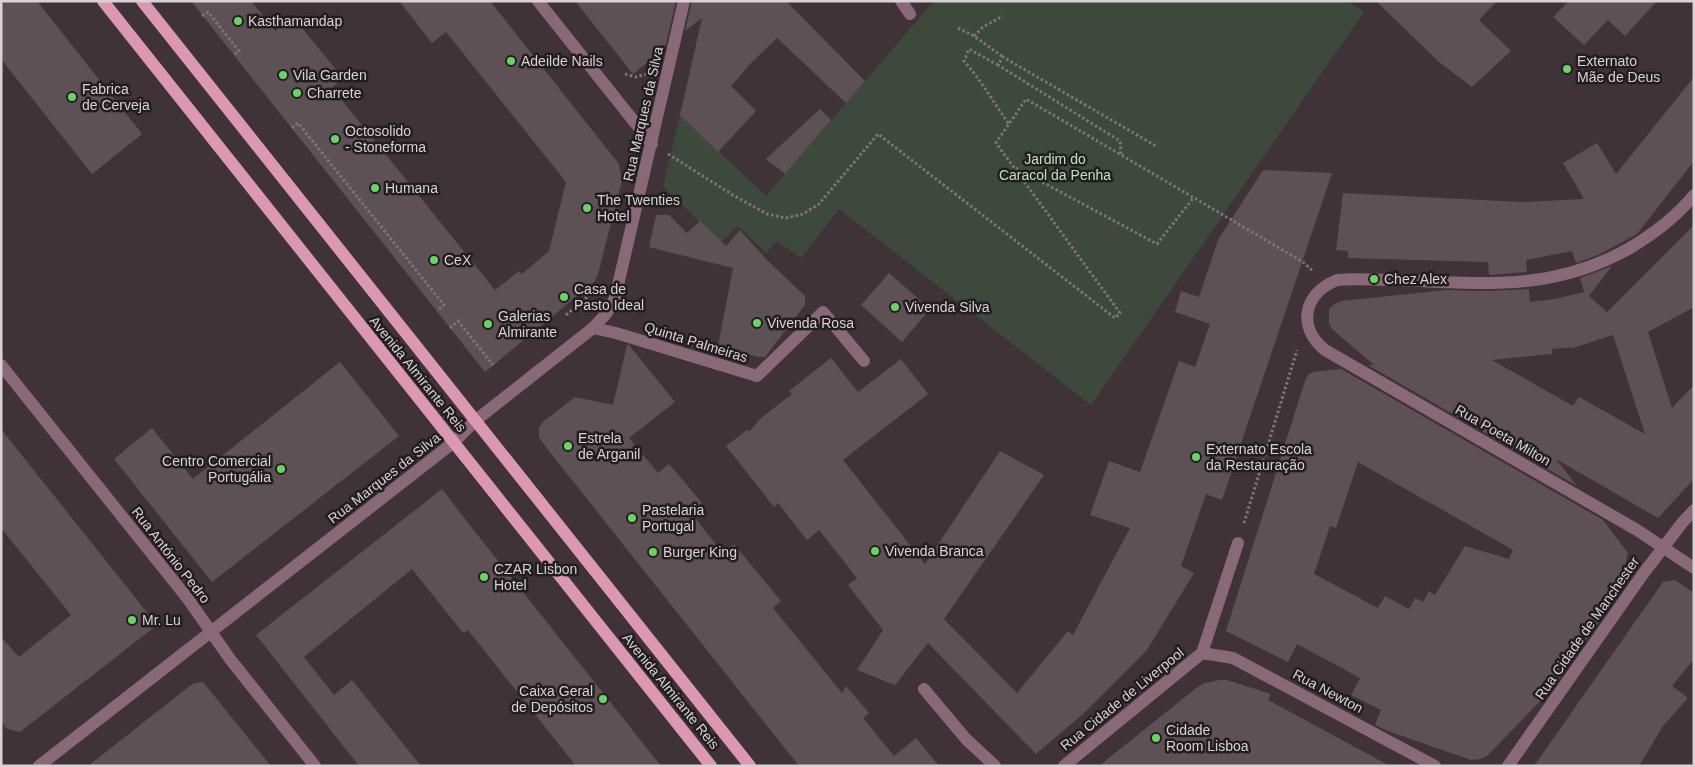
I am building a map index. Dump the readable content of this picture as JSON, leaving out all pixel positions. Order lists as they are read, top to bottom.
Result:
{
  "streets": {
    "main road": ["Avenida Almirante Reis"],
    "street": [
      "Rua Marques da Silva",
      "Quinta Palmeiras",
      "Rua Poeta Milton",
      "Rua António Pedro",
      "Rua Cidade de Manchester",
      "Rua Newton",
      "Rua Cidade de Liverpool"
    ]
  },
  "crossings": [
    ["Rua Marques da Silva", "Quinta Palmeiras"],
    ["Rua Marques da Silva", "Avenida Almirante Reis"],
    ["Rua Marques da Silva", "Rua António Pedro"],
    ["Rua Poeta Milton", "Rua Cidade de Manchester"],
    ["Rua Newton", "Rua Cidade de Liverpool"]
  ],
  "parks": ["Jardim do Caracol da Penha"],
  "places": [
    "Kasthamandap",
    "Adeilde Nails",
    "Externato Mãe de Deus",
    "Vila Garden",
    "Charrete",
    "Fabrica de Cerveja",
    "Octosolido - Stoneforma",
    "Humana",
    "The Twenties Hotel",
    "CeX",
    "Chez Alex",
    "Casa de Pasto Ideal",
    "Vivenda Silva",
    "Vivenda Rosa",
    "Galerias Almirante",
    "Estrela de Arganil",
    "Externato Escola da Restauração",
    "Centro Comercial Portugália",
    "Pastelaria Portugal",
    "Vivenda Branca",
    "Burger King",
    "CZAR Lisbon Hotel",
    "Mr. Lu",
    "Caixa Geral de Depósitos",
    "Cidade Room Lisboa"
  ]
}
